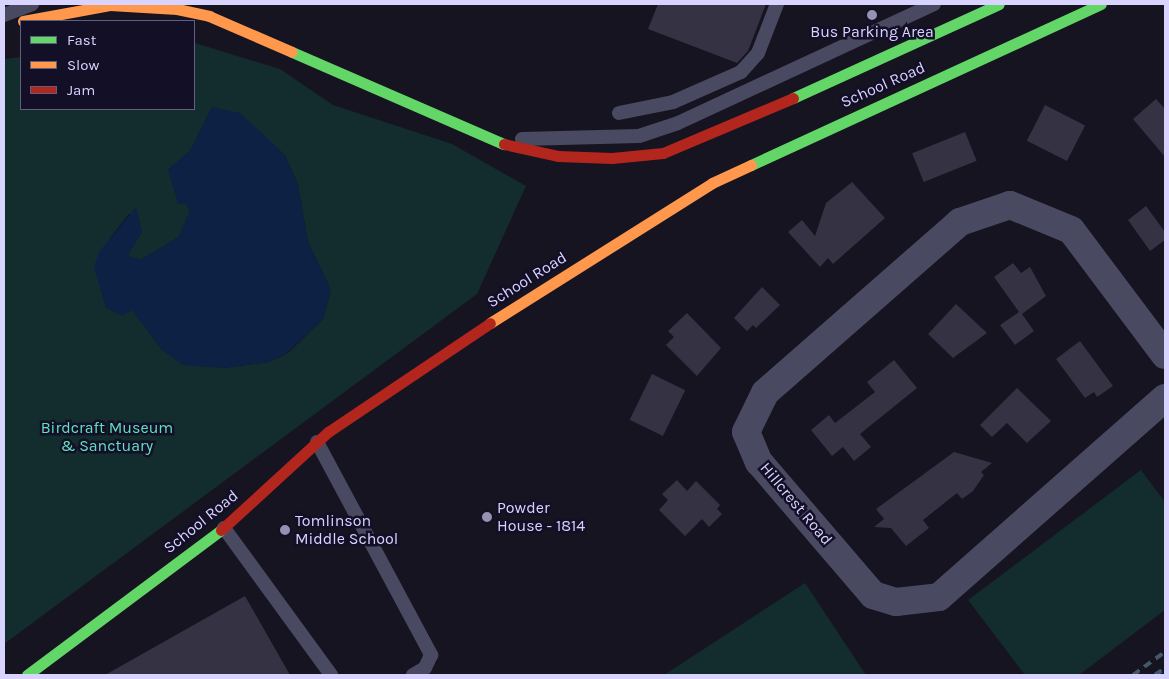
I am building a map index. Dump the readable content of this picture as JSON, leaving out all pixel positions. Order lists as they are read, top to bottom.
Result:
{
  "streets": {
    "main road": ["School Road"],
    "street": ["Hillcrest Road"]
  },
  "parks": ["Birdcraft Museum & Sanctuary"],
  "places": ["Bus Parking Area", "Powder House - 1814", "Tomlinson Middle School"],
  "legend": ["Fast", "Slow", "Jam"]
}
